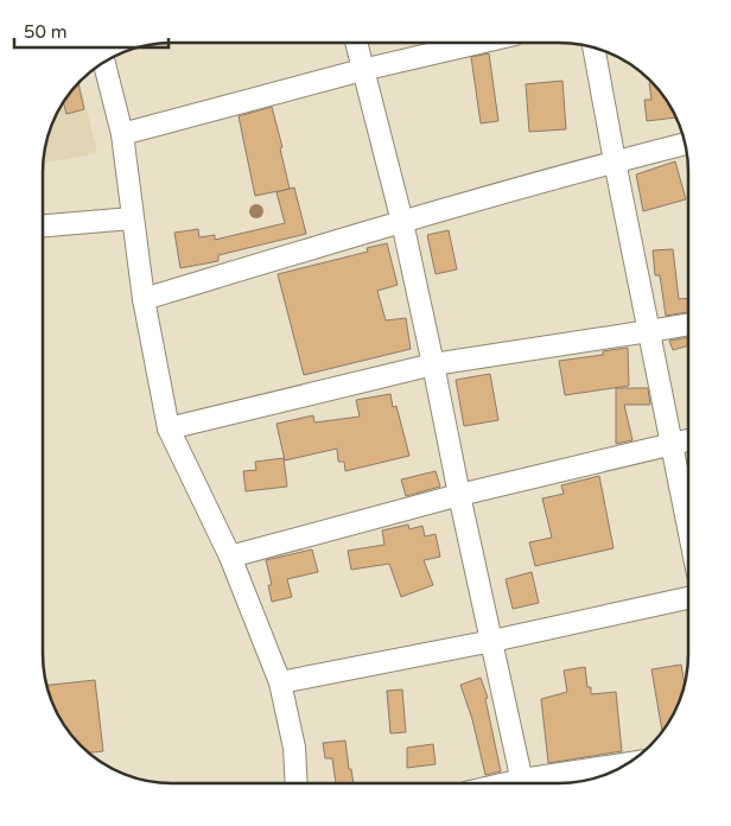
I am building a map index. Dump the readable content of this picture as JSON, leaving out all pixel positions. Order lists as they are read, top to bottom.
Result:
{
  "scale_bar": "50 m"
}
